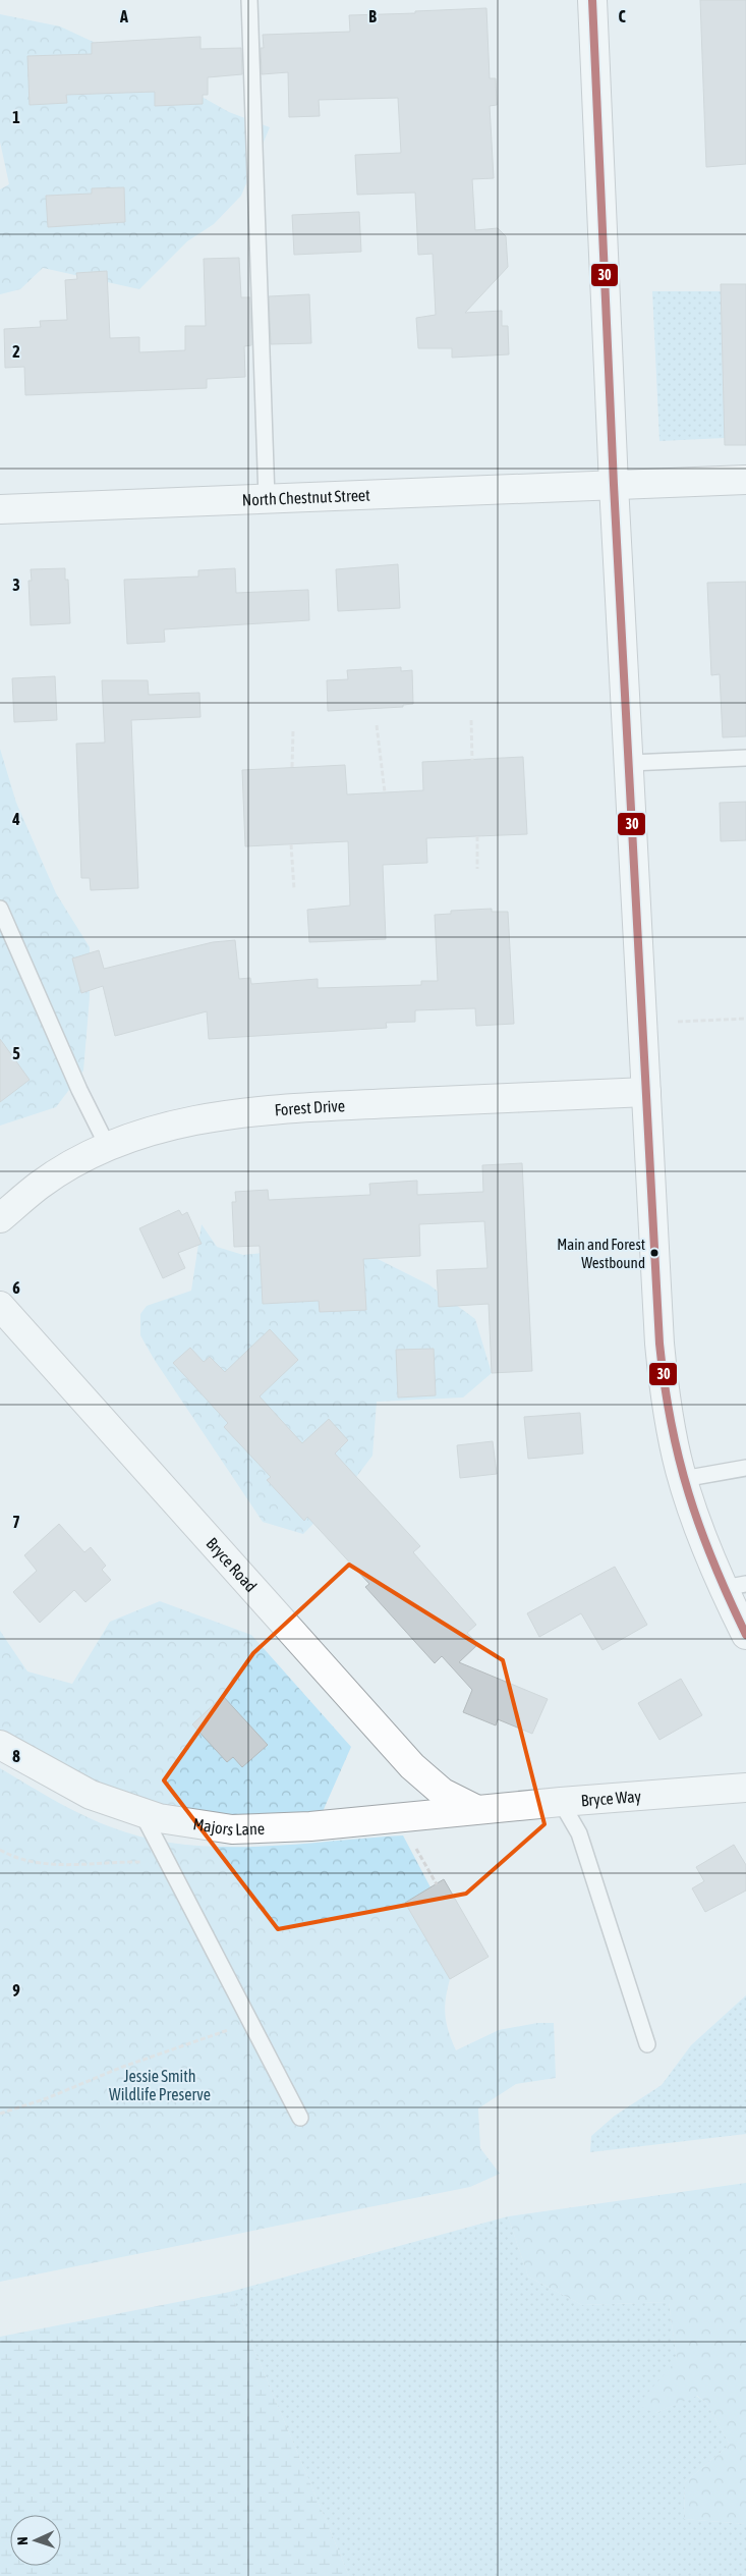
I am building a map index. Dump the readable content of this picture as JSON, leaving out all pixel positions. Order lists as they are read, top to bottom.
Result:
{
  "streets": {
    "street": [
      "North Chestnut Street",
      "Forest Drive",
      "Bryce Road",
      "Bryce Way",
      "Majors Lane"
    ]
  },
  "crossings": [
    ["Bryce Road", "Bryce Way"],
    ["Bryce Road", "Majors Lane"],
    ["Bryce Way", "Majors Lane"]
  ],
  "parks": ["Jessie Smith Wildlife Preserve"],
  "places": ["Main and Forest Westbound"],
  "lines": ["transit line 30"],
  "north": "left",
  "grid": {
    "columns": ["A", "B", "C"],
    "rows": [
      "1",
      "2",
      "3",
      "4",
      "5",
      "6",
      "7",
      "8",
      "9"
    ]
  }
}
